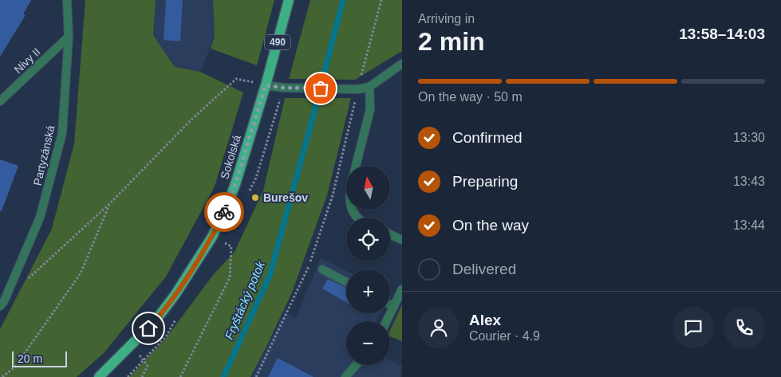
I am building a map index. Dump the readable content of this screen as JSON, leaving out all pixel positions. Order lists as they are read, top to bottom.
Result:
{
  "streets": {
    "main road": ["490", "Sokolská"],
    "street": ["Nivy II", "Partyzánská"]
  },
  "crossings": [
    ["Nivy II", "Partyzánská"]
  ],
  "water": ["Fryštácký potok"],
  "places": ["Burešov"],
  "scale_bar": "20 m",
  "north": "top",
  "page": {
    "heading": ["2 min", "Arriving in", "13:58–14:03"],
    "panel": ["Alex", "Courier · 4.9"],
    "bar": "On the way · 50 m",
    "list": [
      ["Confirmed", "13:30"],
      ["Preparing", "13:43"],
      ["On the way", "13:44"],
      "Delivered"
    ],
    "map_buttons": ["+", "−"],
    "scale": "20 m"
  }
}
